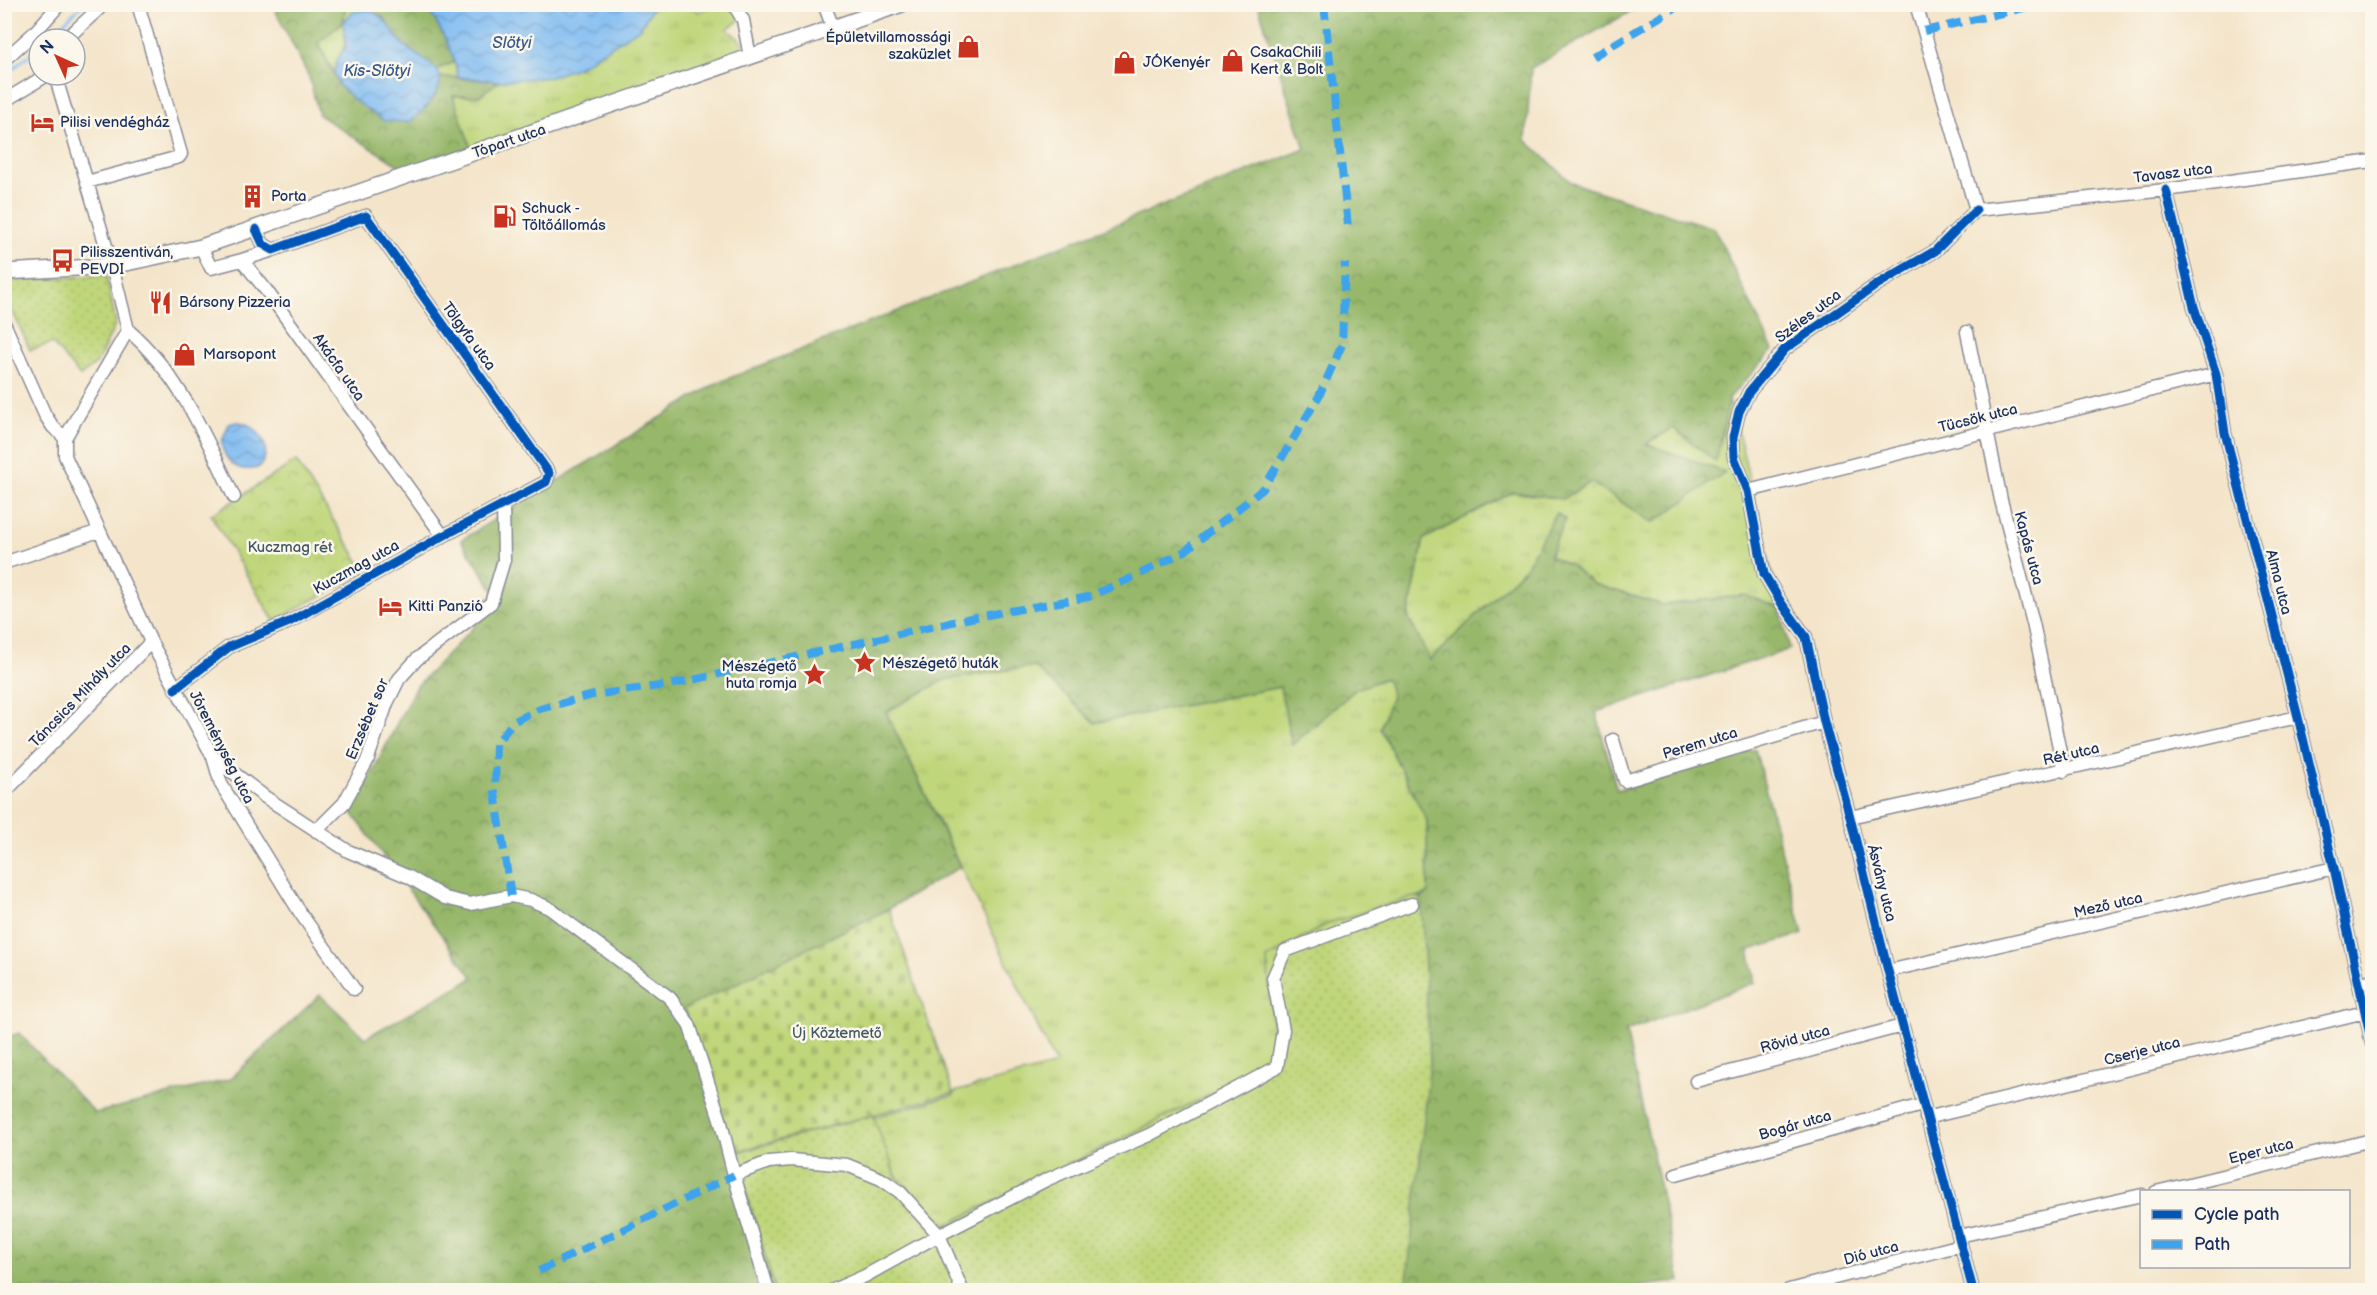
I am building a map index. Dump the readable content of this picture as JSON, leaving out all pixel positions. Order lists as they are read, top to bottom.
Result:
{
  "streets": {
    "main road": ["Tópart utca"],
    "street": [
      "Tavasz utca",
      "Széles utca",
      "Tölgyfa utca",
      "Akácfa utca",
      "Tücsök utca",
      "Kapás utca",
      "Kuczmag utca",
      "Alma utca",
      "Táncsics Mihály utca",
      "Erzsébet sor",
      "Perem utca",
      "Jóreménység utca",
      "Rét utca",
      "Ásvány utca",
      "Mező utca",
      "Rövid utca",
      "Cserje utca",
      "Bogár utca",
      "Eper utca",
      "Dió utca"
    ]
  },
  "crossings": [
    ["Tavasz utca", "Széles utca"],
    ["Tavasz utca", "Alma utca"],
    ["Széles utca", "Tücsök utca"],
    ["Széles utca", "Ásvány utca"],
    ["Tölgyfa utca", "Kuczmag utca"],
    ["Akácfa utca", "Kuczmag utca"],
    ["Tücsök utca", "Kapás utca"],
    ["Tücsök utca", "Alma utca"],
    ["Tücsök utca", "Ásvány utca"],
    ["Kapás utca", "Rét utca"],
    ["Kuczmag utca", "Erzsébet sor"],
    ["Kuczmag utca", "Jóreménység utca"],
    ["Alma utca", "Rét utca"],
    ["Alma utca", "Mező utca"],
    ["Alma utca", "Cserje utca"],
    ["Táncsics Mihály utca", "Jóreménység utca"],
    ["Perem utca", "Ásvány utca"],
    ["Rét utca", "Ásvány utca"],
    ["Ásvány utca", "Mező utca"],
    ["Ásvány utca", "Rövid utca"],
    ["Ásvány utca", "Cserje utca"],
    ["Ásvány utca", "Bogár utca"],
    ["Ásvány utca", "Dió utca"]
  ],
  "water": ["Slötyi", "Kis-Slötyi"],
  "parks": ["Kuczmag rét", "Új Köztemető"],
  "places": {
    "shop": [
      "Épületvillamossági szaküzlet",
      "CsakaChili Kert & Bolt",
      "JÓKenyér",
      "Marsopont"
    ],
    "hotel": ["Pilisi vendégház", "Kitti Panzió"],
    "building": ["Porta"],
    "fuel station": ["Schuck - Töltőállomás"],
    "bus stop": ["Pilisszentiván, PEVDI"],
    "restaurant": ["Bársony Pizzeria"],
    "place": ["Mészégető huták", "Mészégető huta romja"]
  },
  "legend": ["Cycle path", "Path"],
  "north": "top left"
}
